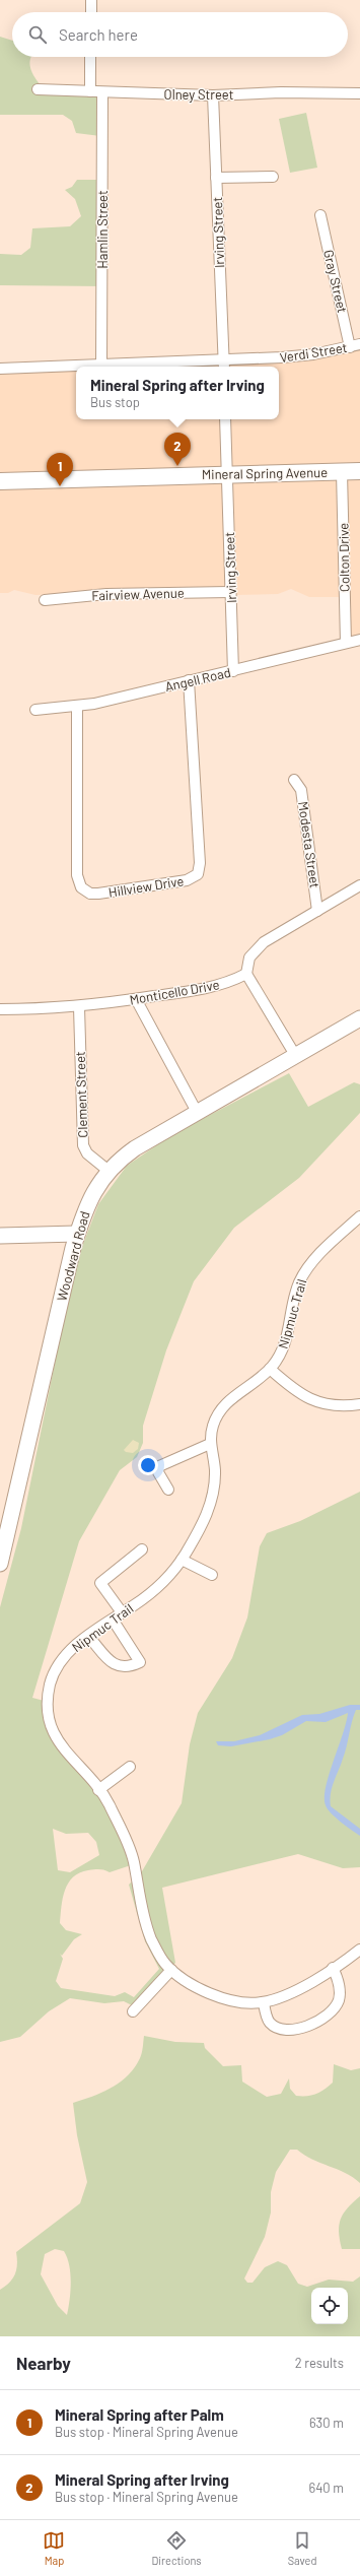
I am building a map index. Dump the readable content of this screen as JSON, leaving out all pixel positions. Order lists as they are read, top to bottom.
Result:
{
  "streets": {
    "main road": ["Mineral Spring Avenue"],
    "street": [
      "Olney Street",
      "Hamlin Street",
      "Irving Street",
      "Gray Street",
      "Verdi Street",
      "Colton Drive",
      "Fairview Avenue",
      "Angell Road",
      "Modesta Street",
      "Hillview Drive",
      "Monticello Drive",
      "Clement Street",
      "Woodward Road",
      "Nipmuc Trail"
    ]
  },
  "crossings": [
    ["Olney Street", "Hamlin Street"],
    ["Olney Street", "Irving Street"],
    ["Hamlin Street", "Verdi Street"],
    ["Irving Street", "Verdi Street"],
    ["Irving Street", "Mineral Spring Avenue"],
    ["Irving Street", "Fairview Avenue"],
    ["Irving Street", "Angell Road"],
    ["Gray Street", "Verdi Street"],
    ["Mineral Spring Avenue", "Colton Drive"],
    ["Colton Drive", "Angell Road"],
    ["Angell Road", "Hillview Drive"],
    ["Monticello Drive", "Clement Street"],
    ["Clement Street", "Woodward Road"]
  ],
  "page": {
    "search": "Search here",
    "popup": ["Mineral Spring after Irving", "Bus stop"],
    "pins": ["2", "1"],
    "heading": ["Nearby", "2 results"],
    "list": [
      {
        "mark": "1",
        "name": "Mineral Spring after Palm",
        "note": "Bus stop · Mineral Spring Avenue",
        "value": "630 m"
      },
      {
        "mark": "2",
        "name": "Mineral Spring after Irving",
        "note": "Bus stop · Mineral Spring Avenue",
        "value": "640 m"
      }
    ],
    "nav": ["Map", "Directions", "Saved"]
  }
}
